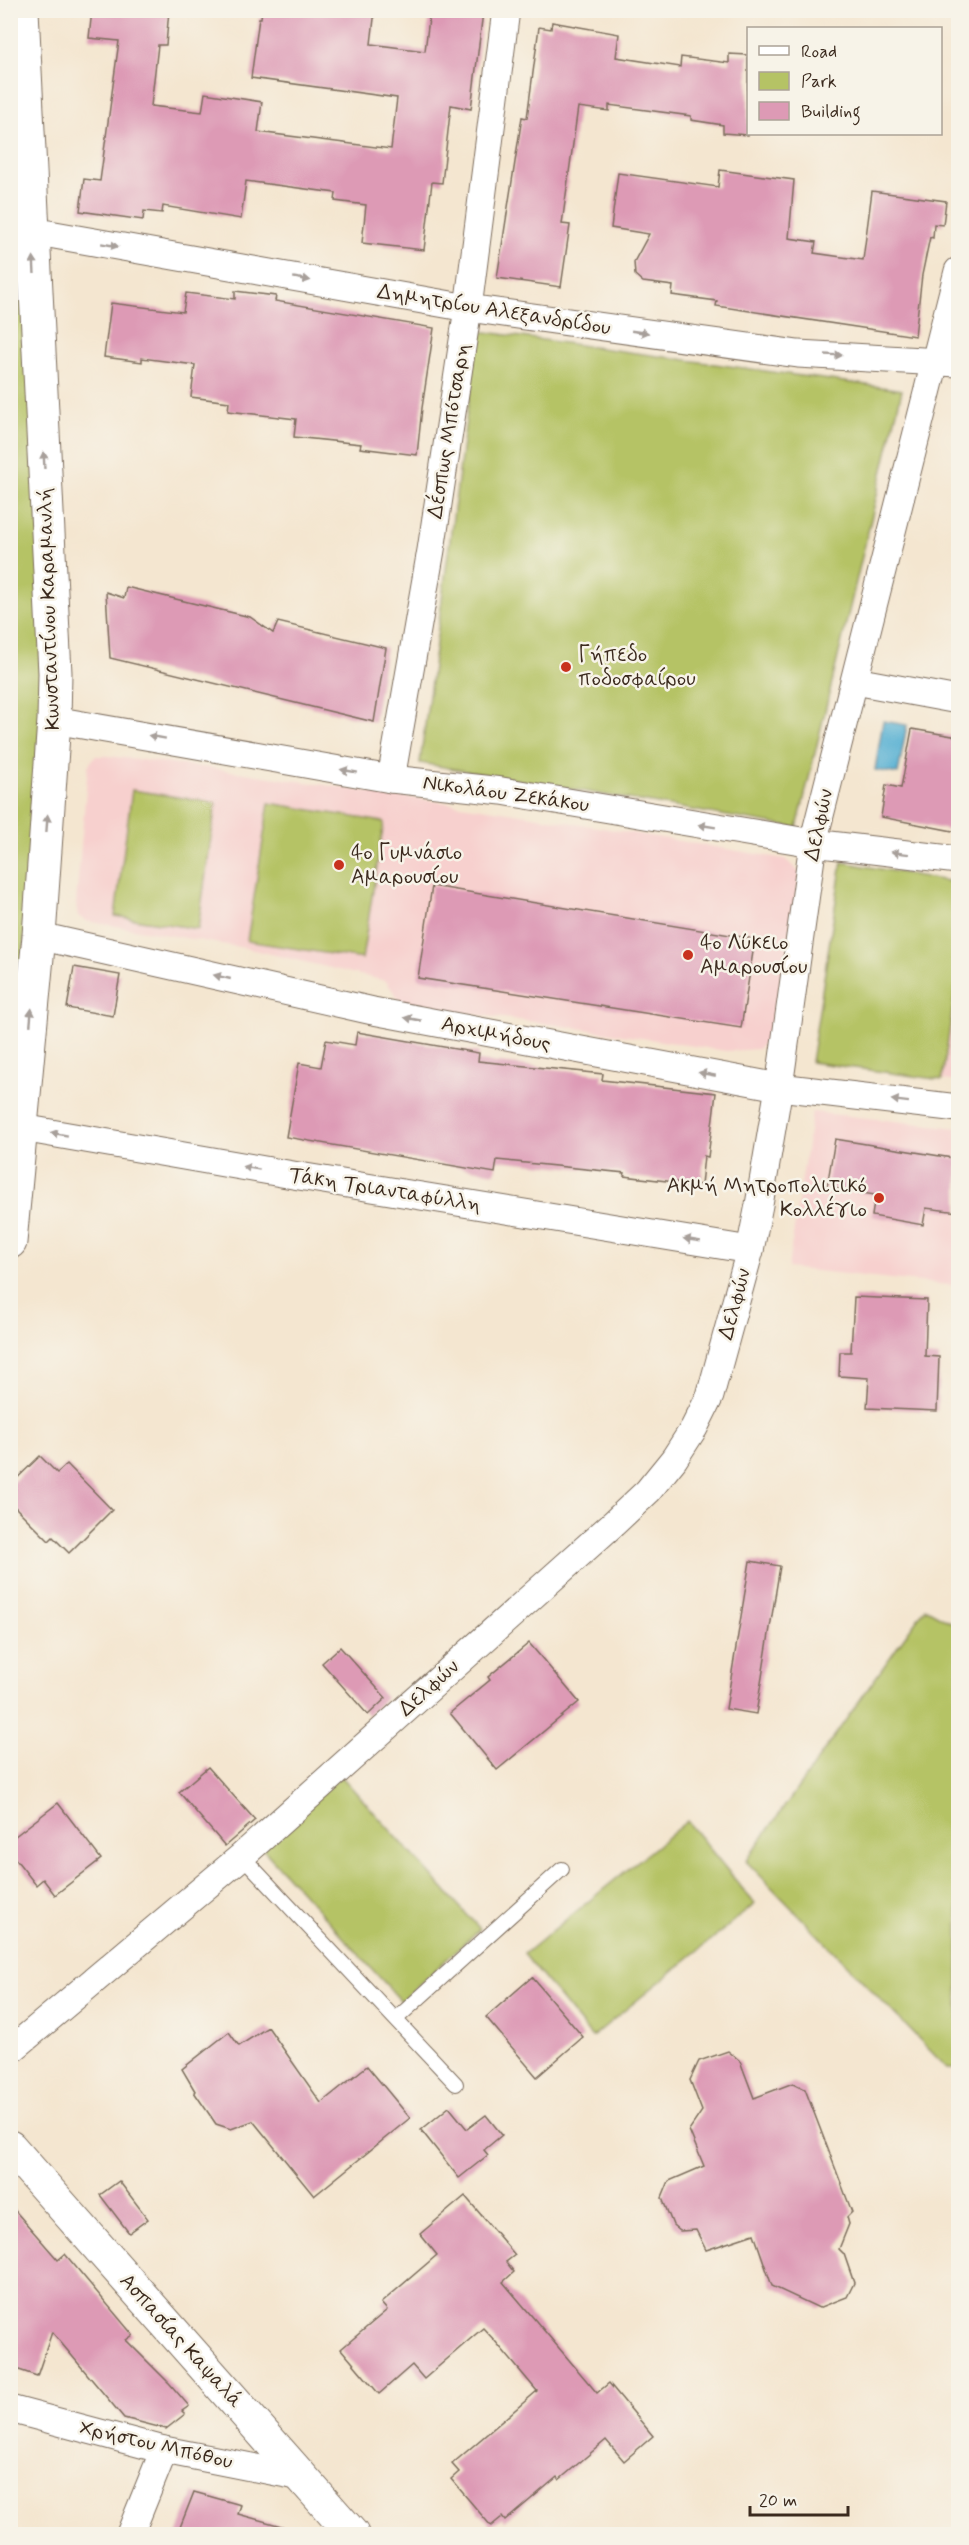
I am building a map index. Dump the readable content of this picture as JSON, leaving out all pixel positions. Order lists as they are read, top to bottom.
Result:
{
  "streets": {
    "street": [
      "Δημητρίου Αλεξανδρίδου",
      "Δέσπως Μπότσαρη",
      "Κωνσταντίνου Καραμανλή",
      "Νικολάου Ζεκάκου",
      "Δελφών",
      "Αρχιμήδους",
      "Τάκη Τριανταφύλλη",
      "Ασπασίας Καψαλά",
      "Χρήστου Μπόθου"
    ]
  },
  "crossings": [
    ["Δημητρίου Αλεξανδρίδου", "Δέσπως Μπότσαρη"],
    ["Δημητρίου Αλεξανδρίδου", "Κωνσταντίνου Καραμανλή"],
    ["Δημητρίου Αλεξανδρίδου", "Δελφών"],
    ["Δέσπως Μπότσαρη", "Νικολάου Ζεκάκου"],
    ["Κωνσταντίνου Καραμανλή", "Νικολάου Ζεκάκου"],
    ["Κωνσταντίνου Καραμανλή", "Αρχιμήδους"],
    ["Κωνσταντίνου Καραμανλή", "Τάκη Τριανταφύλλη"],
    ["Νικολάου Ζεκάκου", "Δελφών"],
    ["Δελφών", "Αρχιμήδους"],
    ["Δελφών", "Τάκη Τριανταφύλλη"],
    ["Ασπασίας Καψαλά", "Χρήστου Μπόθου"]
  ],
  "one_way": [
    "Δημητρίου Αλεξανδρίδου",
    "Κωνσταντίνου Καραμανλή",
    "Νικολάου Ζεκάκου",
    "Αρχιμήδους",
    "Τάκη Τριανταφύλλη"
  ],
  "places": [
    "Γήπεδο ποδοσφαίρου",
    "4ο Γυμνάσιο Αμαρουσίου",
    "4ο Λύκειο Αμαρουσίου",
    "Ακμή Μητροπολιτικό Κολλέγιο"
  ],
  "legend": ["Road", "Park", "Building"],
  "scale_bar": "20 m"
}
